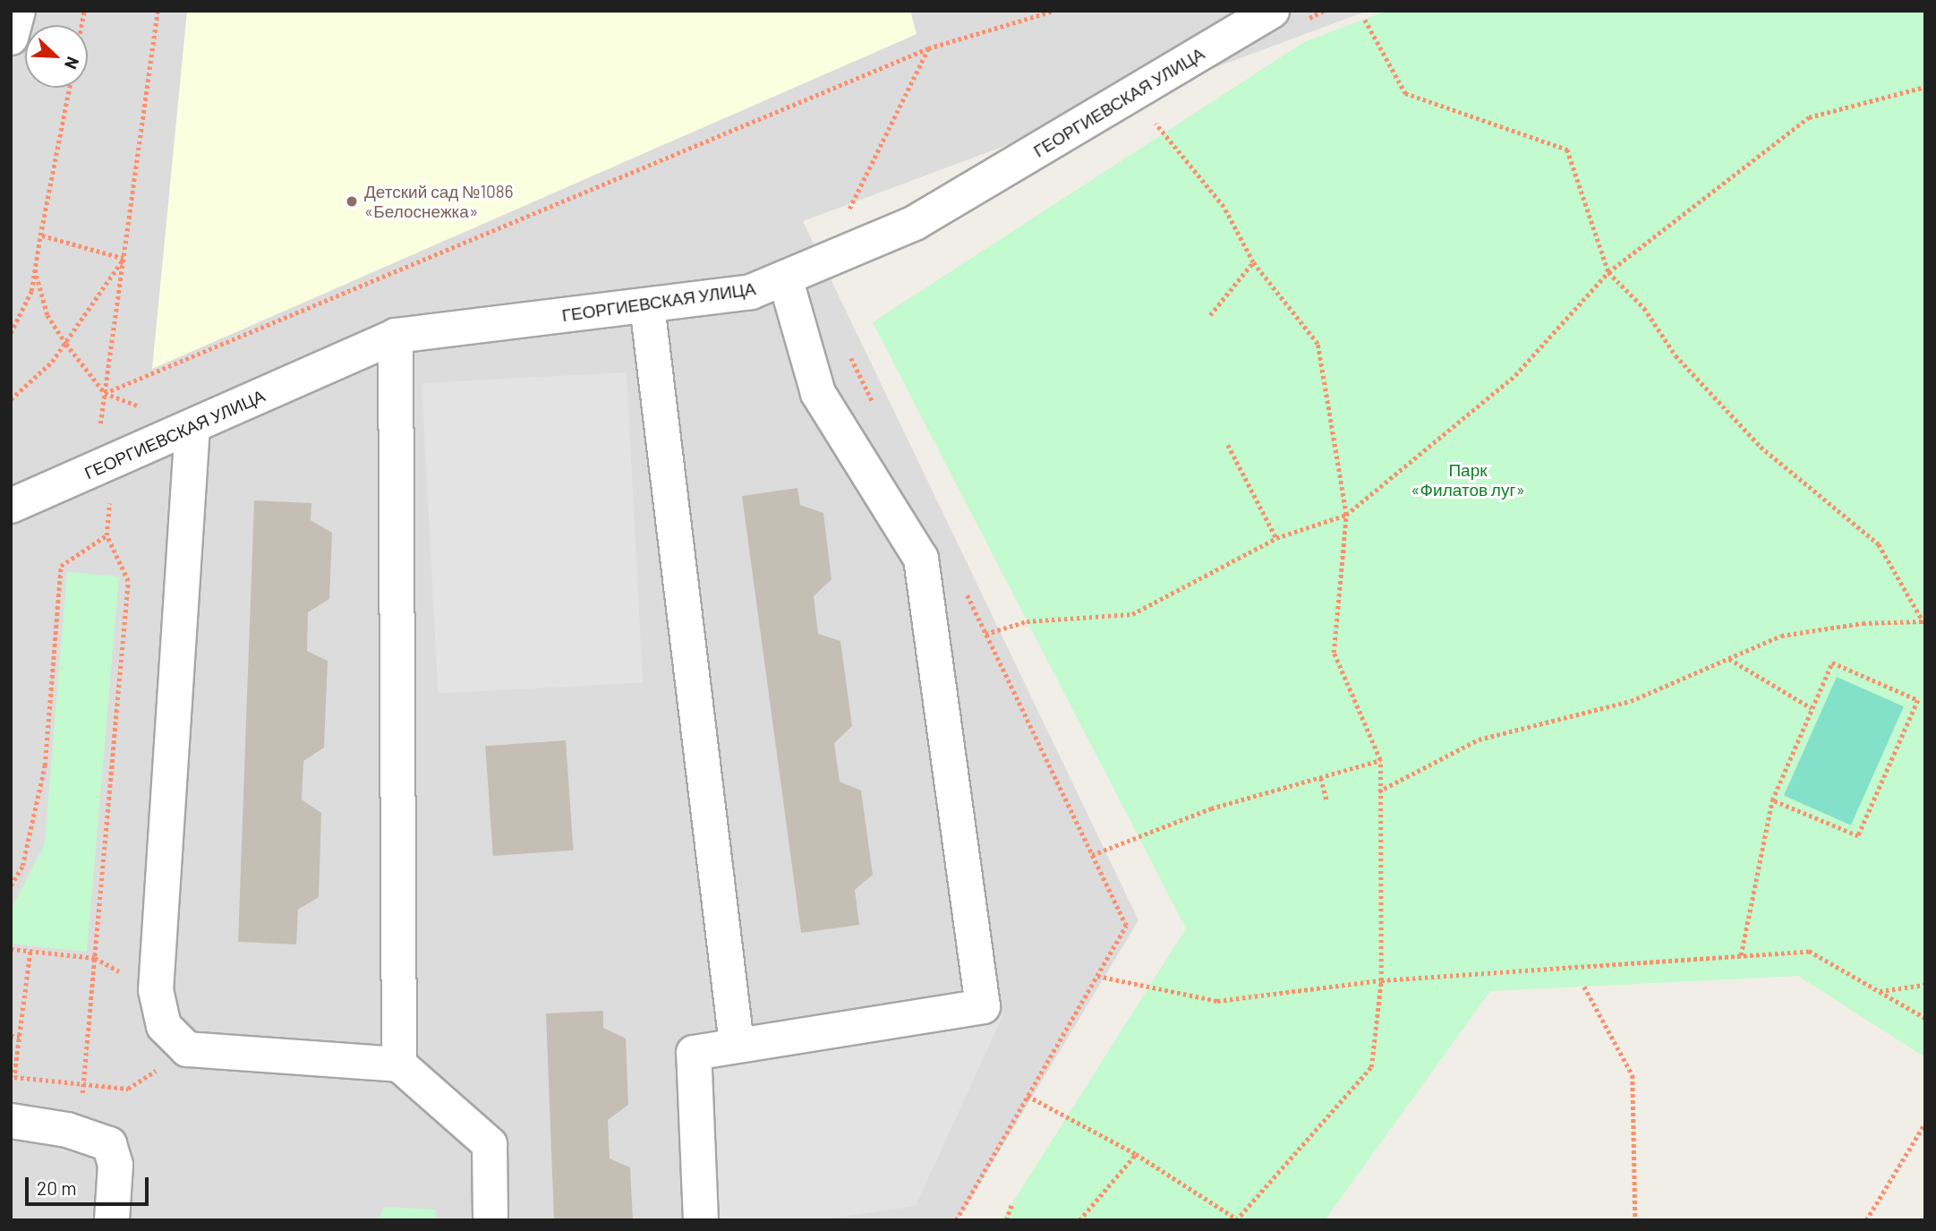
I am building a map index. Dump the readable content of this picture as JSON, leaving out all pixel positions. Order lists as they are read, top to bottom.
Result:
{
  "streets": {
    "street": ["ГЕОРГИЕВСКАЯ УЛИЦА"]
  },
  "parks": ["Парк «Филатов луг»"],
  "places": ["Детский сад №1086 «Белоснежка»"],
  "scale_bar": "20 m",
  "north": "bottom right"
}
